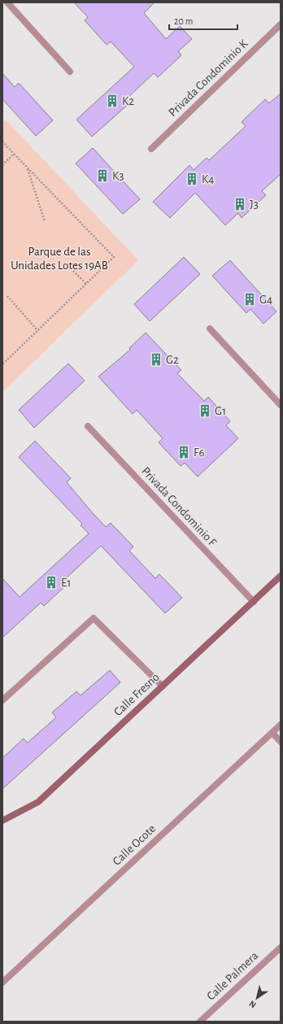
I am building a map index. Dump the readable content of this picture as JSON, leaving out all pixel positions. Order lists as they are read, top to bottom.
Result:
{
  "streets": {
    "street": [
      "Privada Condominio K",
      "Privada Condominio F",
      "Calle Fresno",
      "Calle Ocote",
      "Calle Palmera"
    ]
  },
  "crossings": [
    ["Privada Condominio F", "Calle Fresno"]
  ],
  "parks": ["Parque de las Unidades Lotes 19AB"],
  "places": {
    "building": [
      "K2",
      "K3",
      "K4",
      "J3",
      "G4",
      "G2",
      "G1",
      "F6",
      "E1"
    ]
  },
  "scale_bar": "20 m",
  "north": "bottom left"
}
